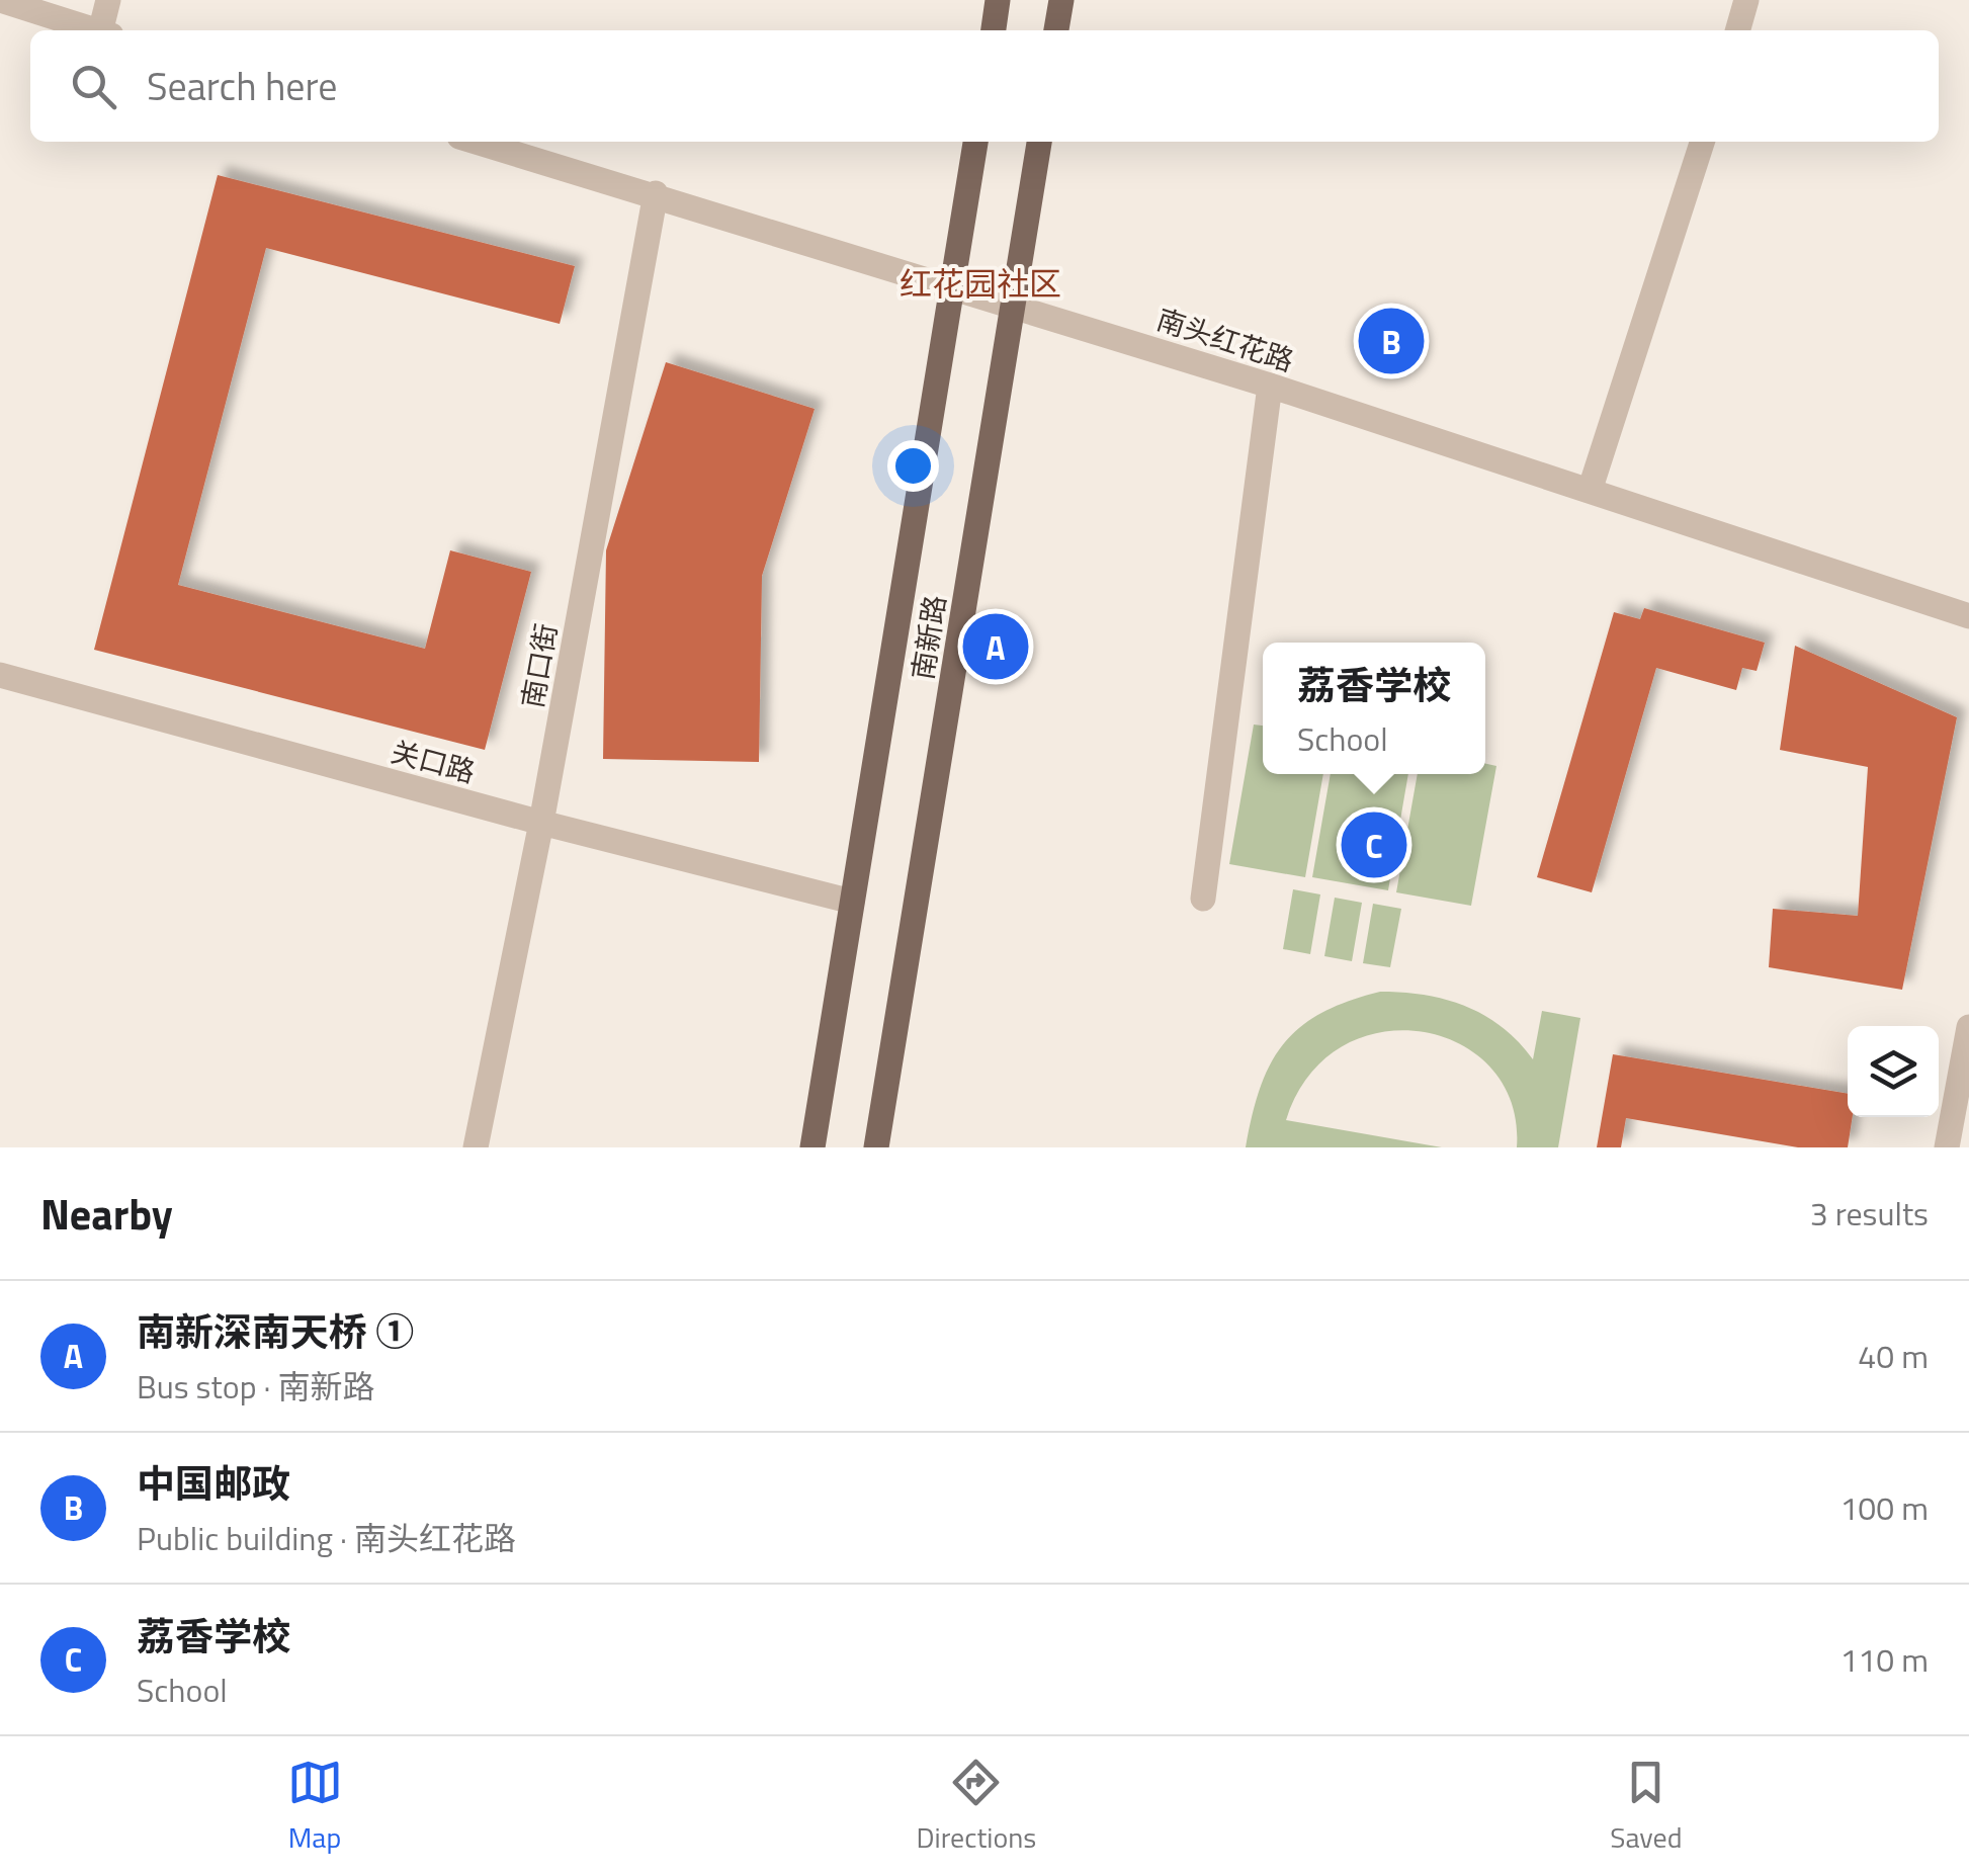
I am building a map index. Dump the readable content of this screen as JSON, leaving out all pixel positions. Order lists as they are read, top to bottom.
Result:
{
  "streets": {
    "main road": ["南新路"],
    "street": ["南头红花路", "南口街", "关口路"]
  },
  "crossings": [
    ["南头红花路", "南新路"],
    ["南头红花路", "南口街"],
    ["南新路", "关口路"],
    ["南口街", "关口路"]
  ],
  "districts": ["红花园社区"],
  "page": {
    "search": "Search here",
    "pins": ["B", "A", "C"],
    "popup": ["荔香学校", "School"],
    "heading": ["Nearby", "3 results"],
    "list": [
      {
        "mark": "A",
        "name": "南新深南天桥 ①",
        "note": "Bus stop · 南新路",
        "value": "40 m"
      },
      {
        "mark": "B",
        "name": "中国邮政",
        "note": "Public building · 南头红花路",
        "value": "100 m"
      },
      {
        "mark": "C",
        "name": "荔香学校",
        "note": "School",
        "value": "110 m"
      }
    ],
    "nav": ["Map", "Directions", "Saved"]
  }
}
